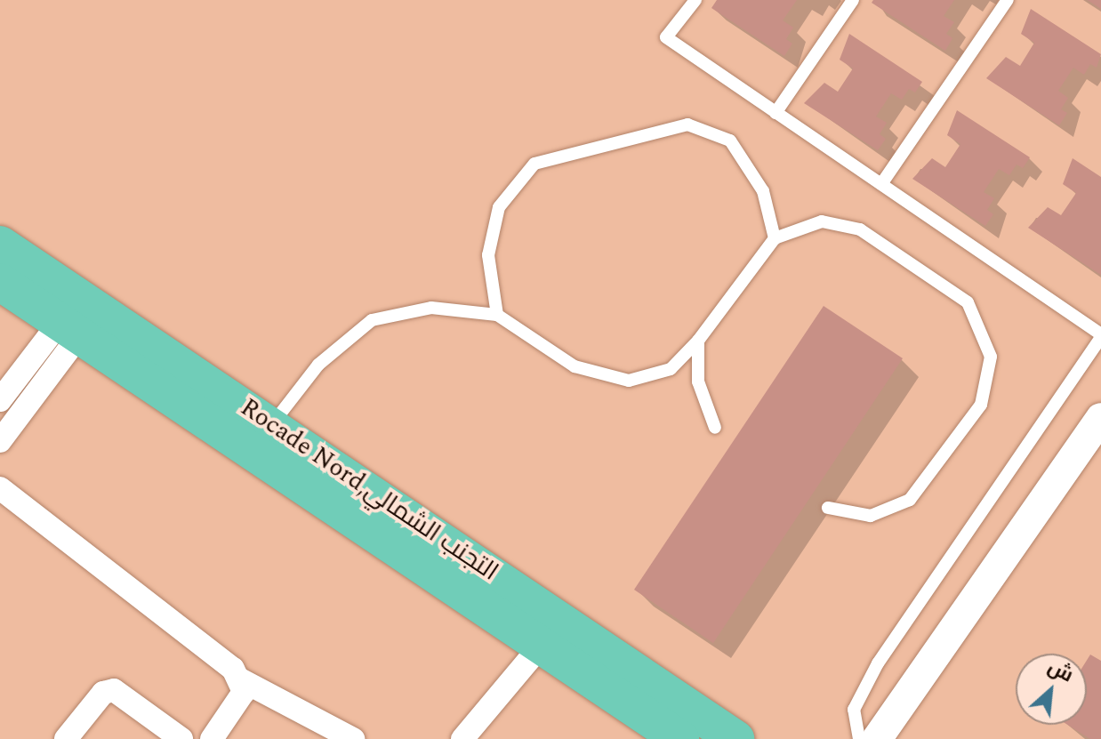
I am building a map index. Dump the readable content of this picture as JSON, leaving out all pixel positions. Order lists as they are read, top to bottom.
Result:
{
  "streets": {
    "main road": ["Rocade Nord,التجنب الشمالي"]
  },
  "north": "top right"
}
